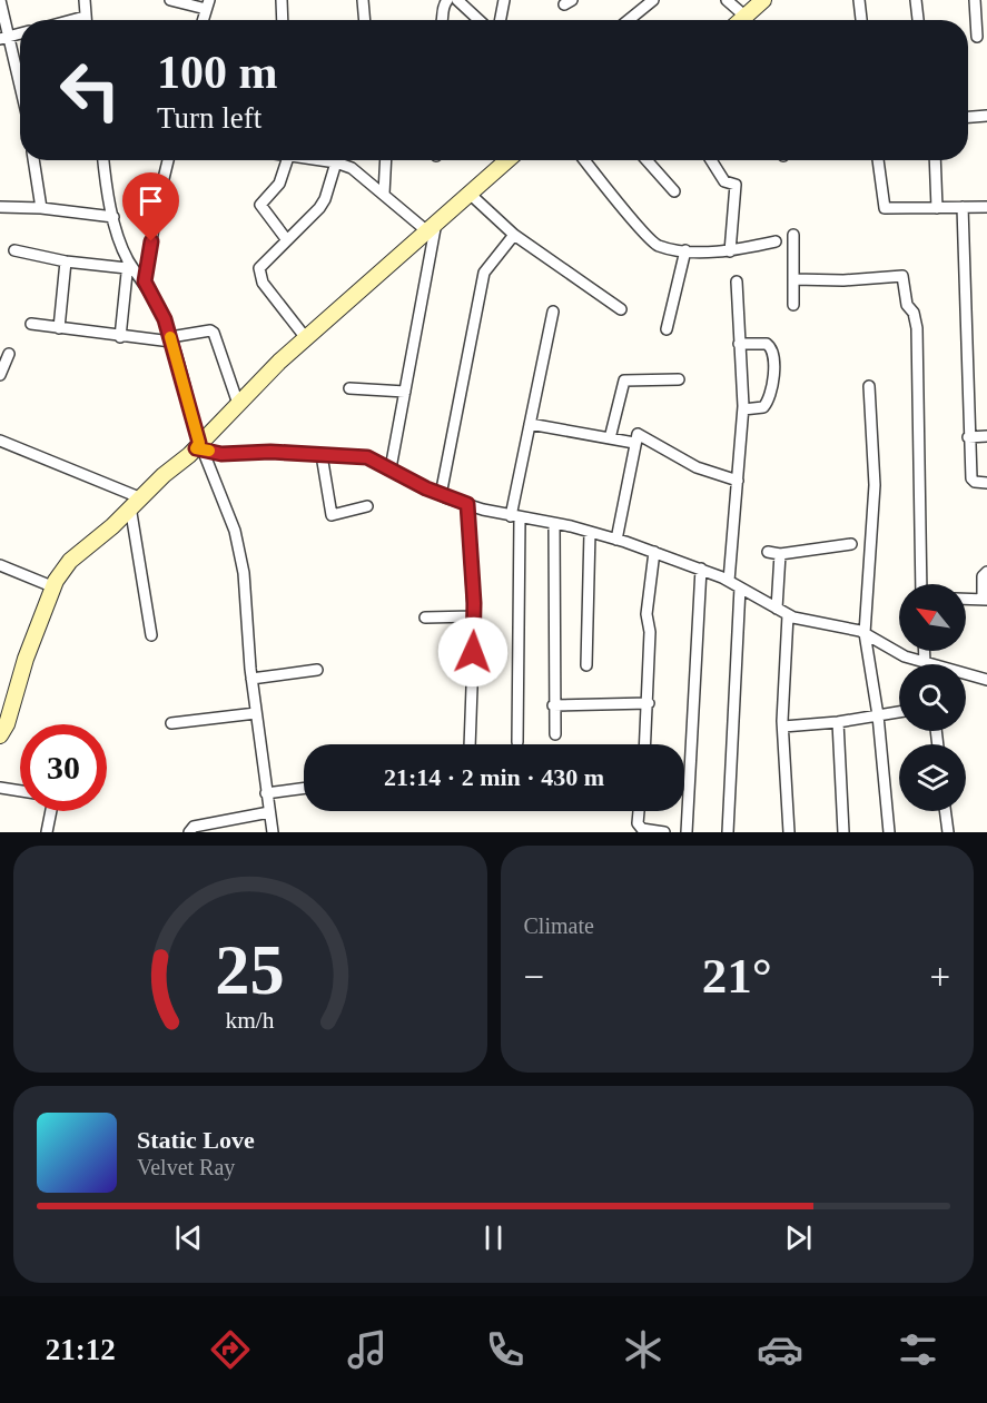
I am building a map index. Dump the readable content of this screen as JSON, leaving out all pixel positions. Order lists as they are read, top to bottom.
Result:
{
  "north": "top left",
  "page": {
    "turn": ["100 m", "Turn left"],
    "limit": "30",
    "trip": "21:14 · 2 min · 430 m",
    "tile": "Climate",
    "heat": ["−", "21°", "+"],
    "song": ["Static Love", "Velvet Ray"],
    "tabs": "21:12",
    "gauge": ["25", "km/h"]
  }
}
